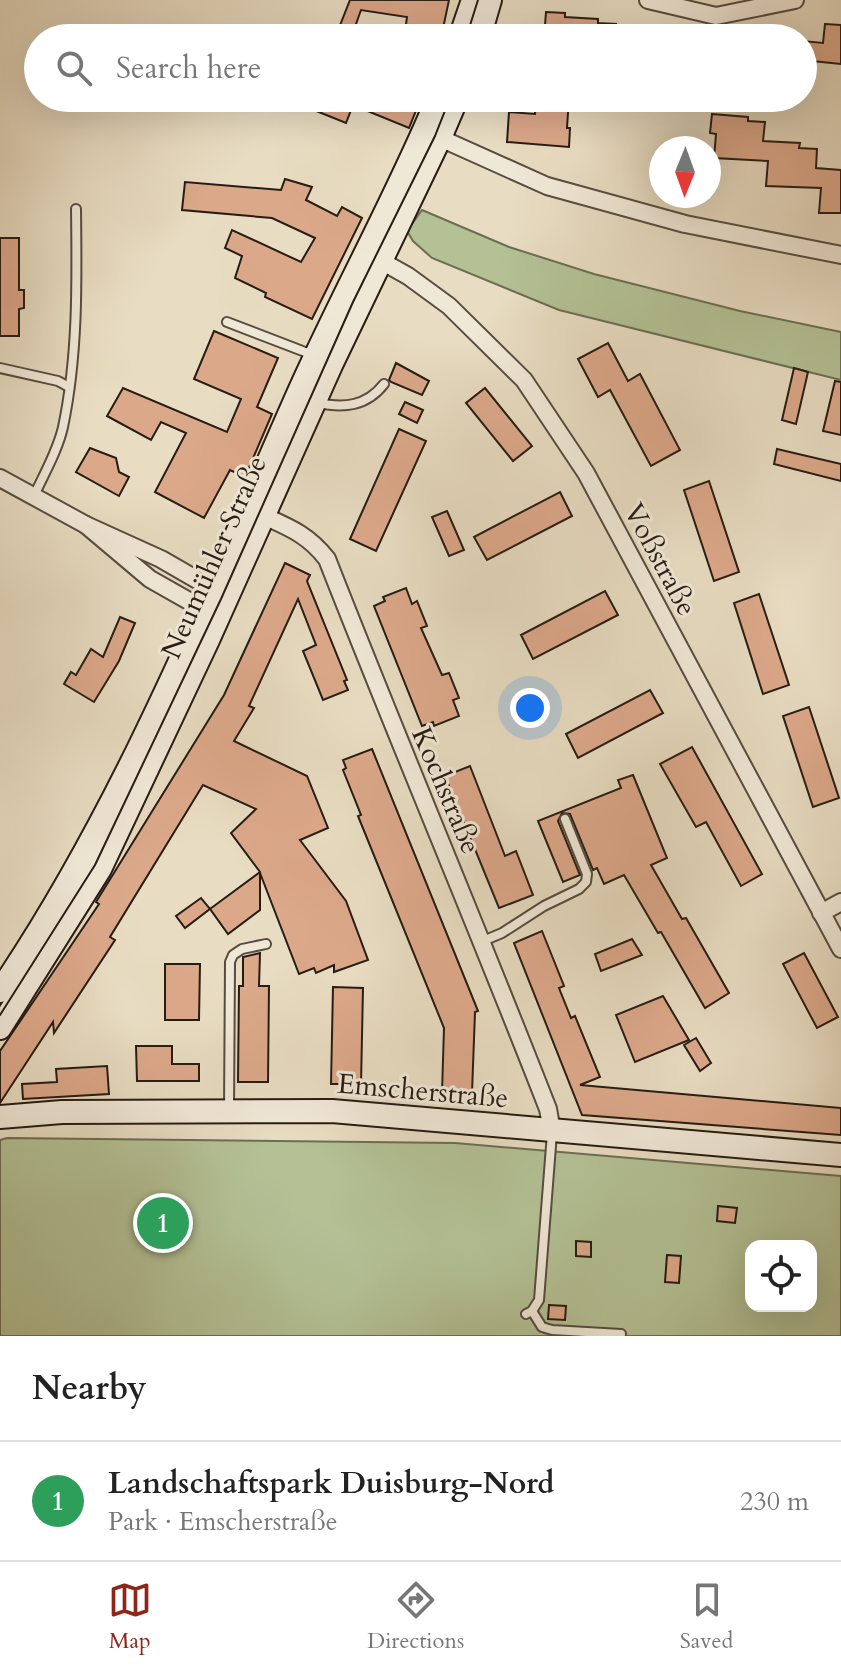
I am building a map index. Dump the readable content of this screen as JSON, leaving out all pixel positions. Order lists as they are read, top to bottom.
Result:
{
  "streets": {
    "main road": ["Neumühler Straße", "Emscherstraße"],
    "street": ["Voßstraße", "Kochstraße"]
  },
  "crossings": [
    ["Neumühler Straße", "Voßstraße"],
    ["Neumühler Straße", "Kochstraße"],
    ["Kochstraße", "Emscherstraße"]
  ],
  "north": "bottom",
  "page": {
    "search": "Search here",
    "pins": "1",
    "heading": "Nearby",
    "list": [
      {
        "mark": "1",
        "name": "Landschaftspark Duisburg-Nord",
        "note": "Park · Emscherstraße",
        "value": "230 m"
      }
    ],
    "nav": ["Map", "Directions", "Saved"]
  }
}
